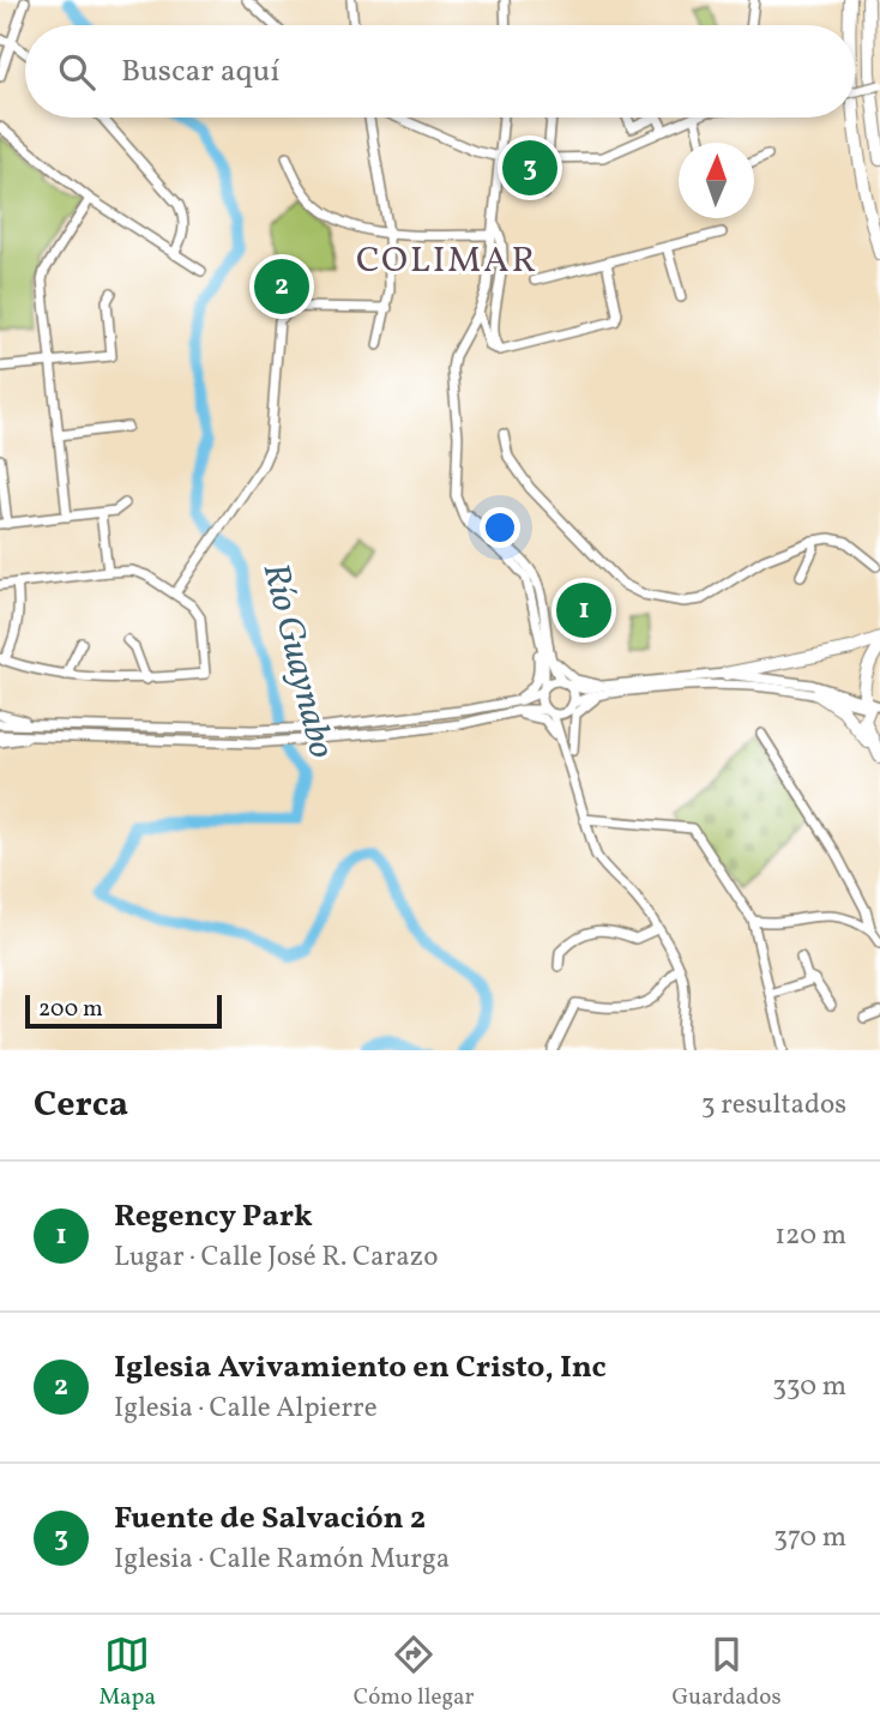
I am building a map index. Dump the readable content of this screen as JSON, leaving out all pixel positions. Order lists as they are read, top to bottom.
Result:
{
  "districts": ["COLIMAR"],
  "water": ["Río Guaynabo"],
  "scale_bar": "200 m",
  "north": "top",
  "page": {
    "search": "Buscar aquí",
    "pins": ["3", "2", "1"],
    "scale": "200 m",
    "heading": ["Cerca", "3 resultados"],
    "list": [
      {
        "mark": "1",
        "name": "Regency Park",
        "note": "Lugar · Calle José R. Carazo",
        "value": "120 m"
      },
      {
        "mark": "2",
        "name": "Iglesia Avivamiento en Cristo, Inc",
        "note": "Iglesia · Calle Alpierre",
        "value": "330 m"
      },
      {
        "mark": "3",
        "name": "Fuente de Salvación 2",
        "note": "Iglesia · Calle Ramón Murga",
        "value": "370 m"
      }
    ],
    "nav": ["Mapa", "Cómo llegar", "Guardados"]
  }
}
